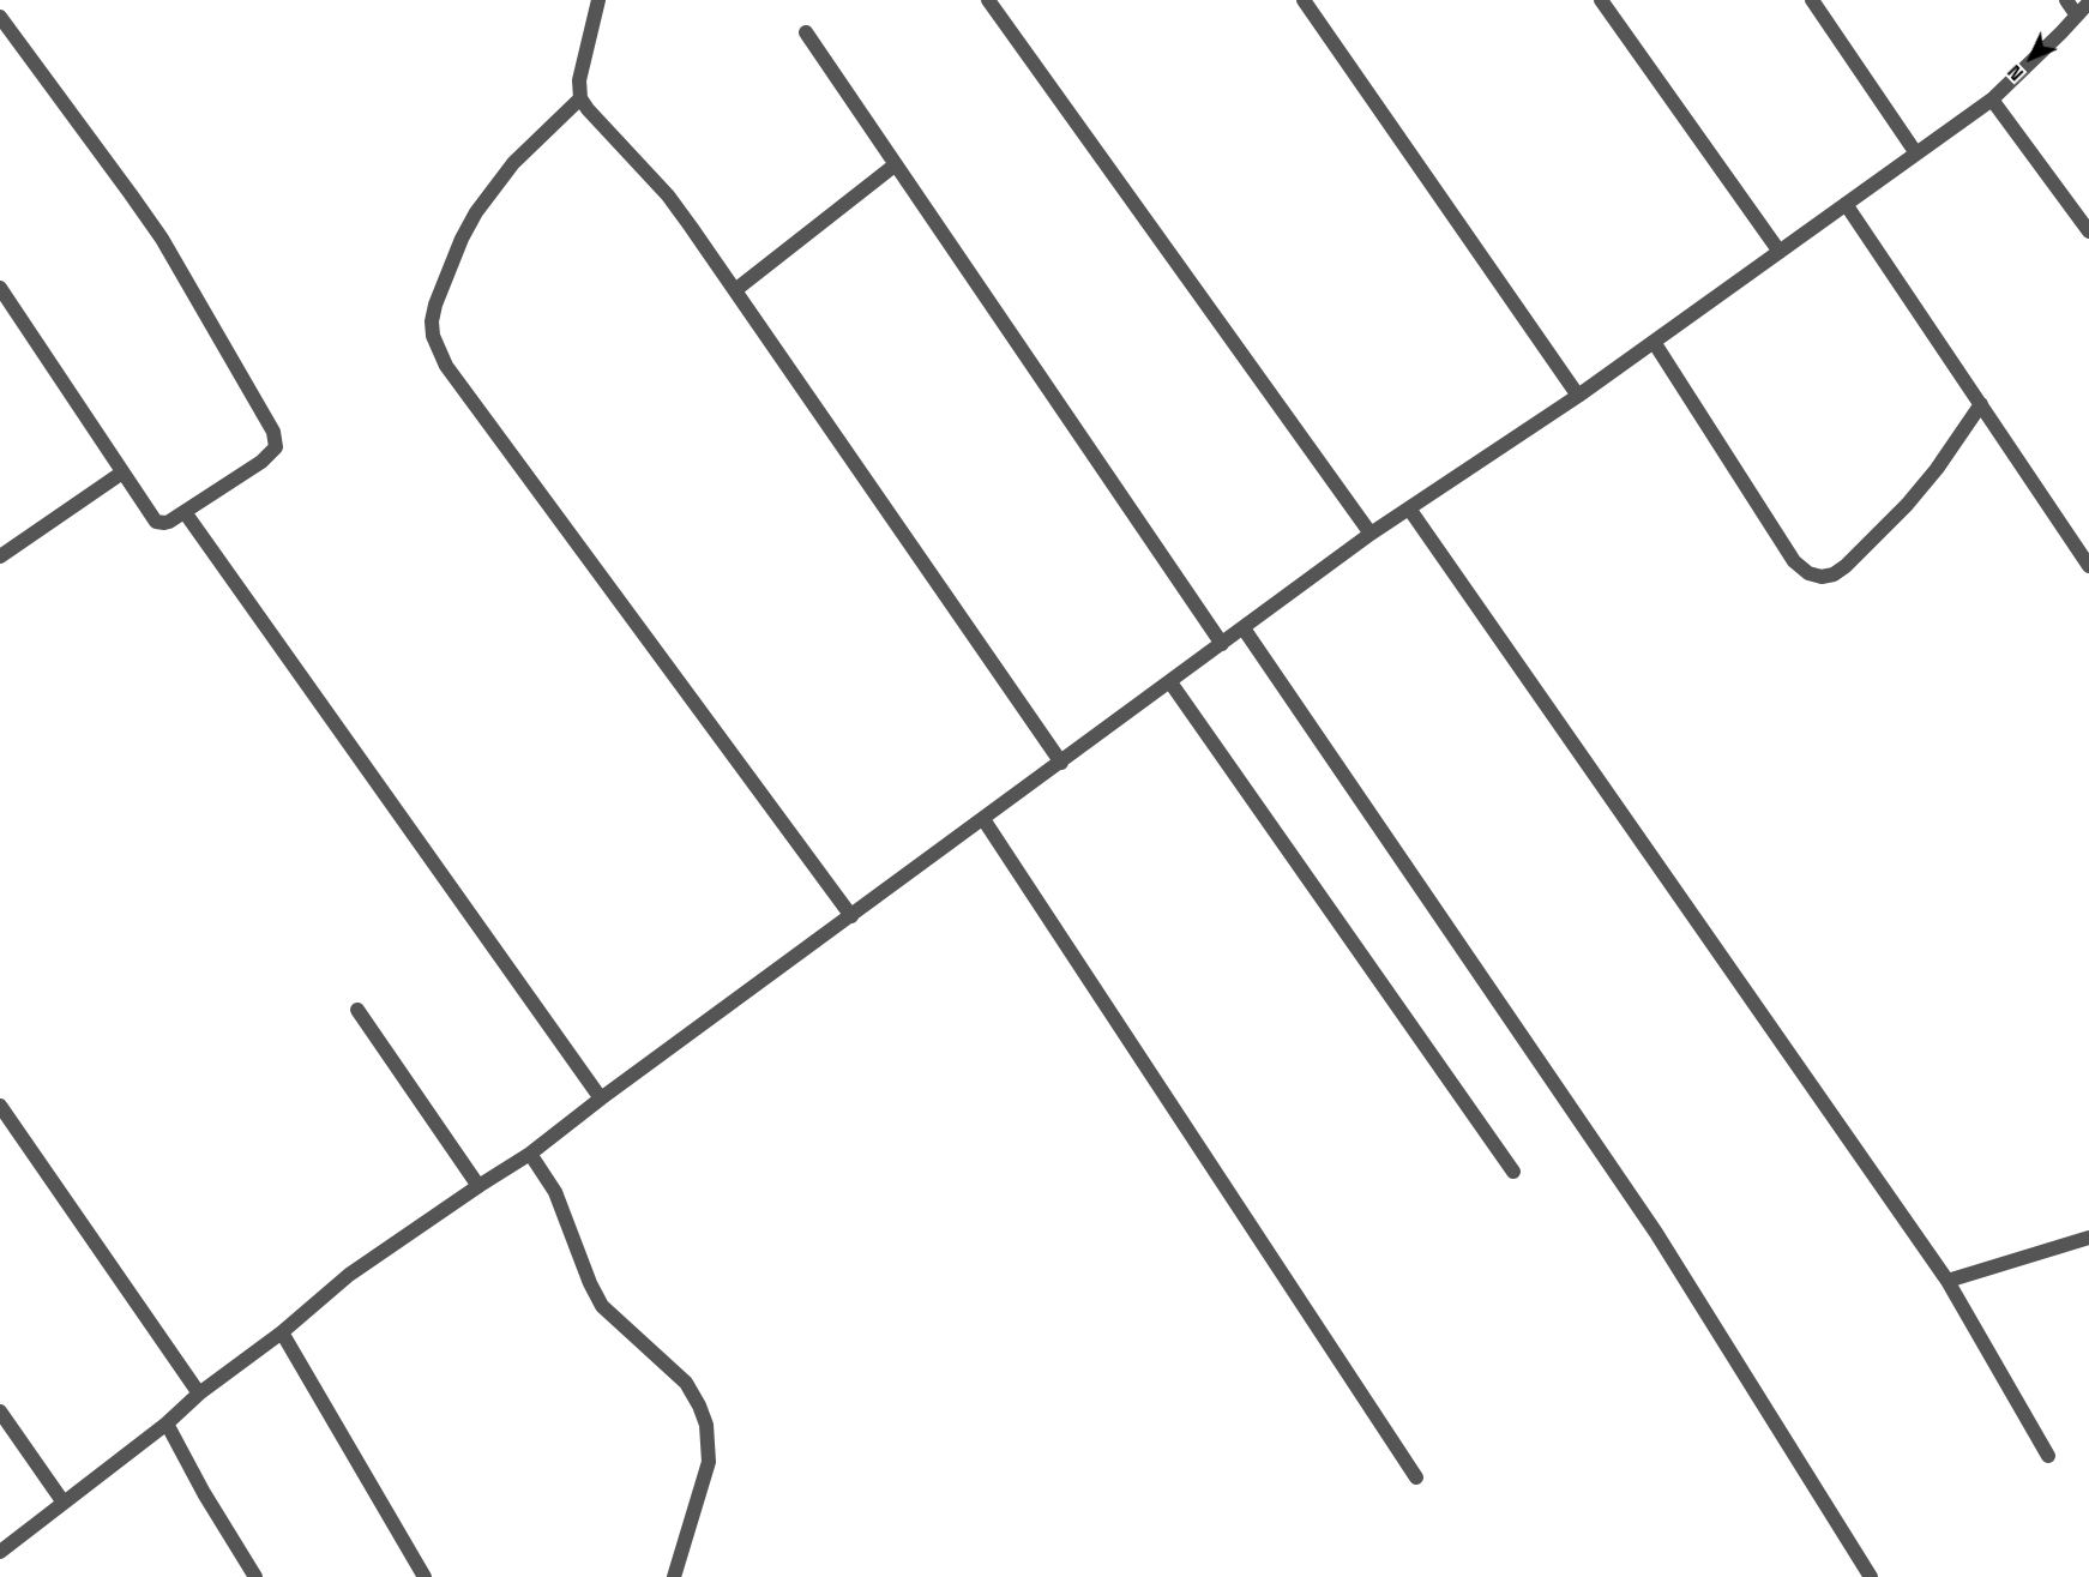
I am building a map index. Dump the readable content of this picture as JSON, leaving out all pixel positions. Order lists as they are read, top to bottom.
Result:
{
  "north": "bottom left"
}
